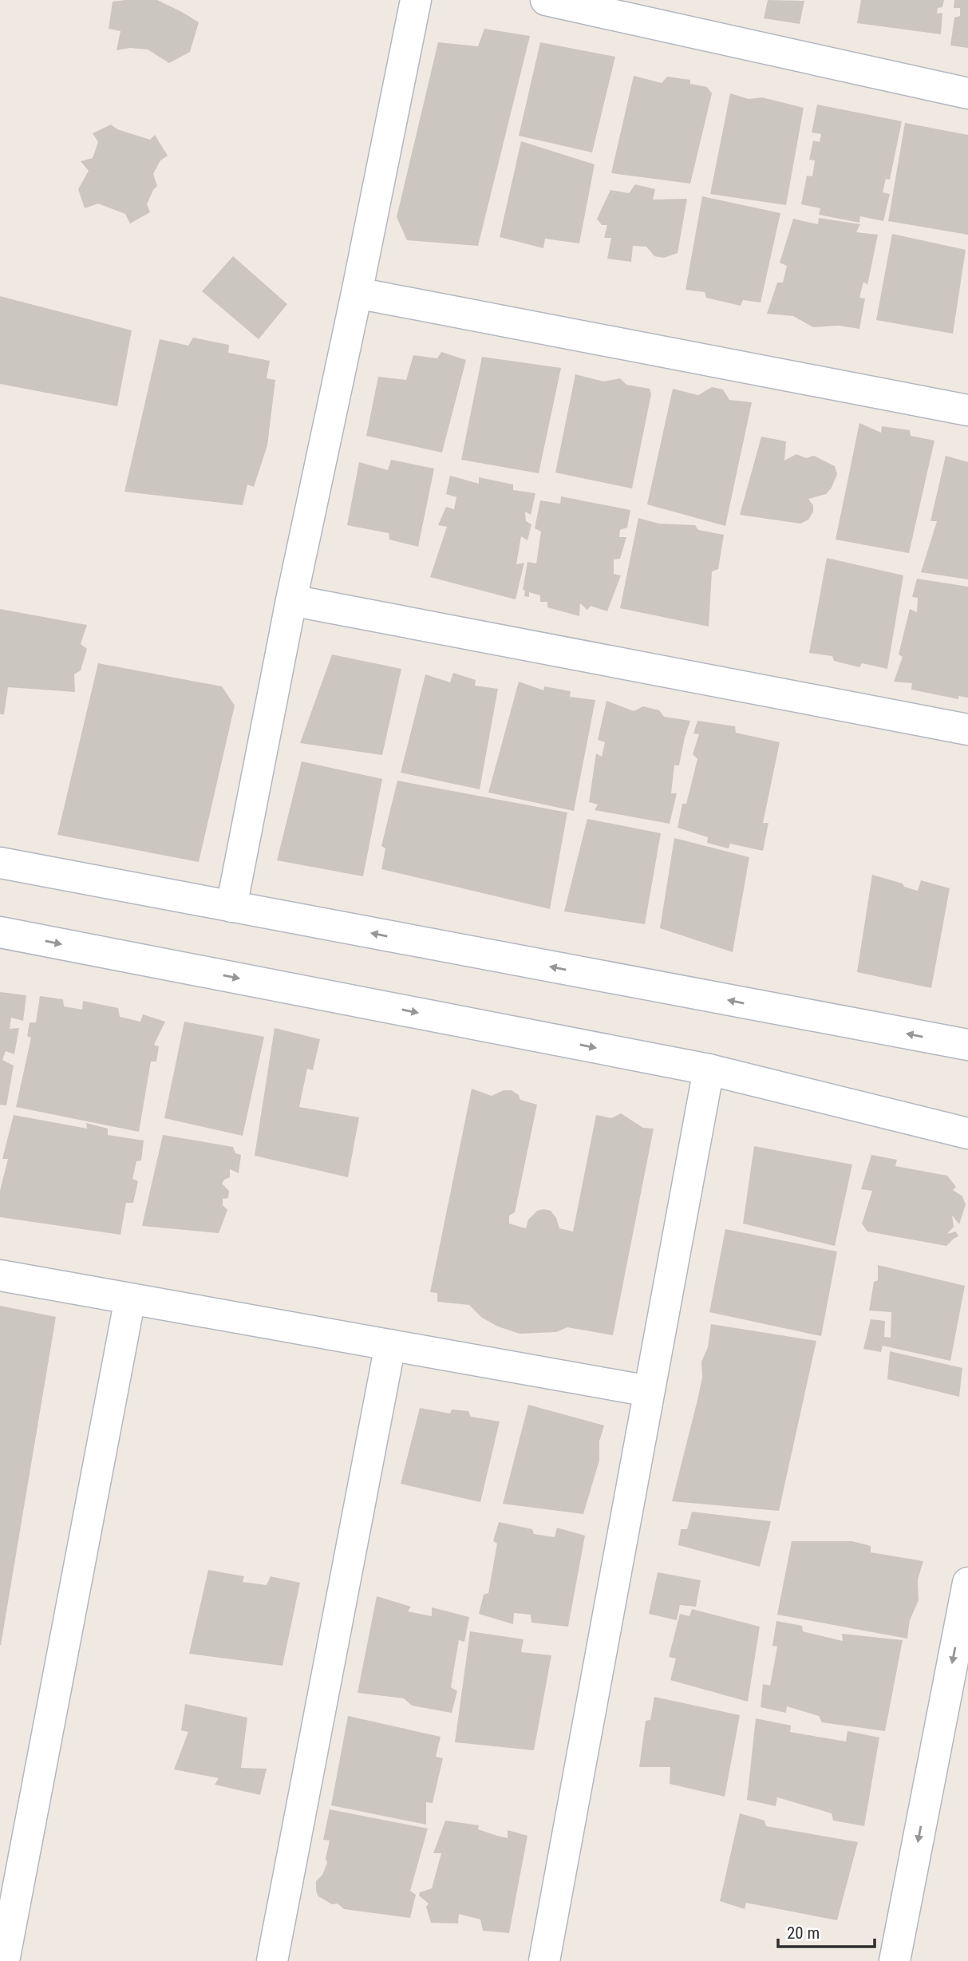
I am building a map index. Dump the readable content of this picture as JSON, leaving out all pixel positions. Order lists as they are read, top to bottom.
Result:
{
  "scale_bar": "20 m"
}
